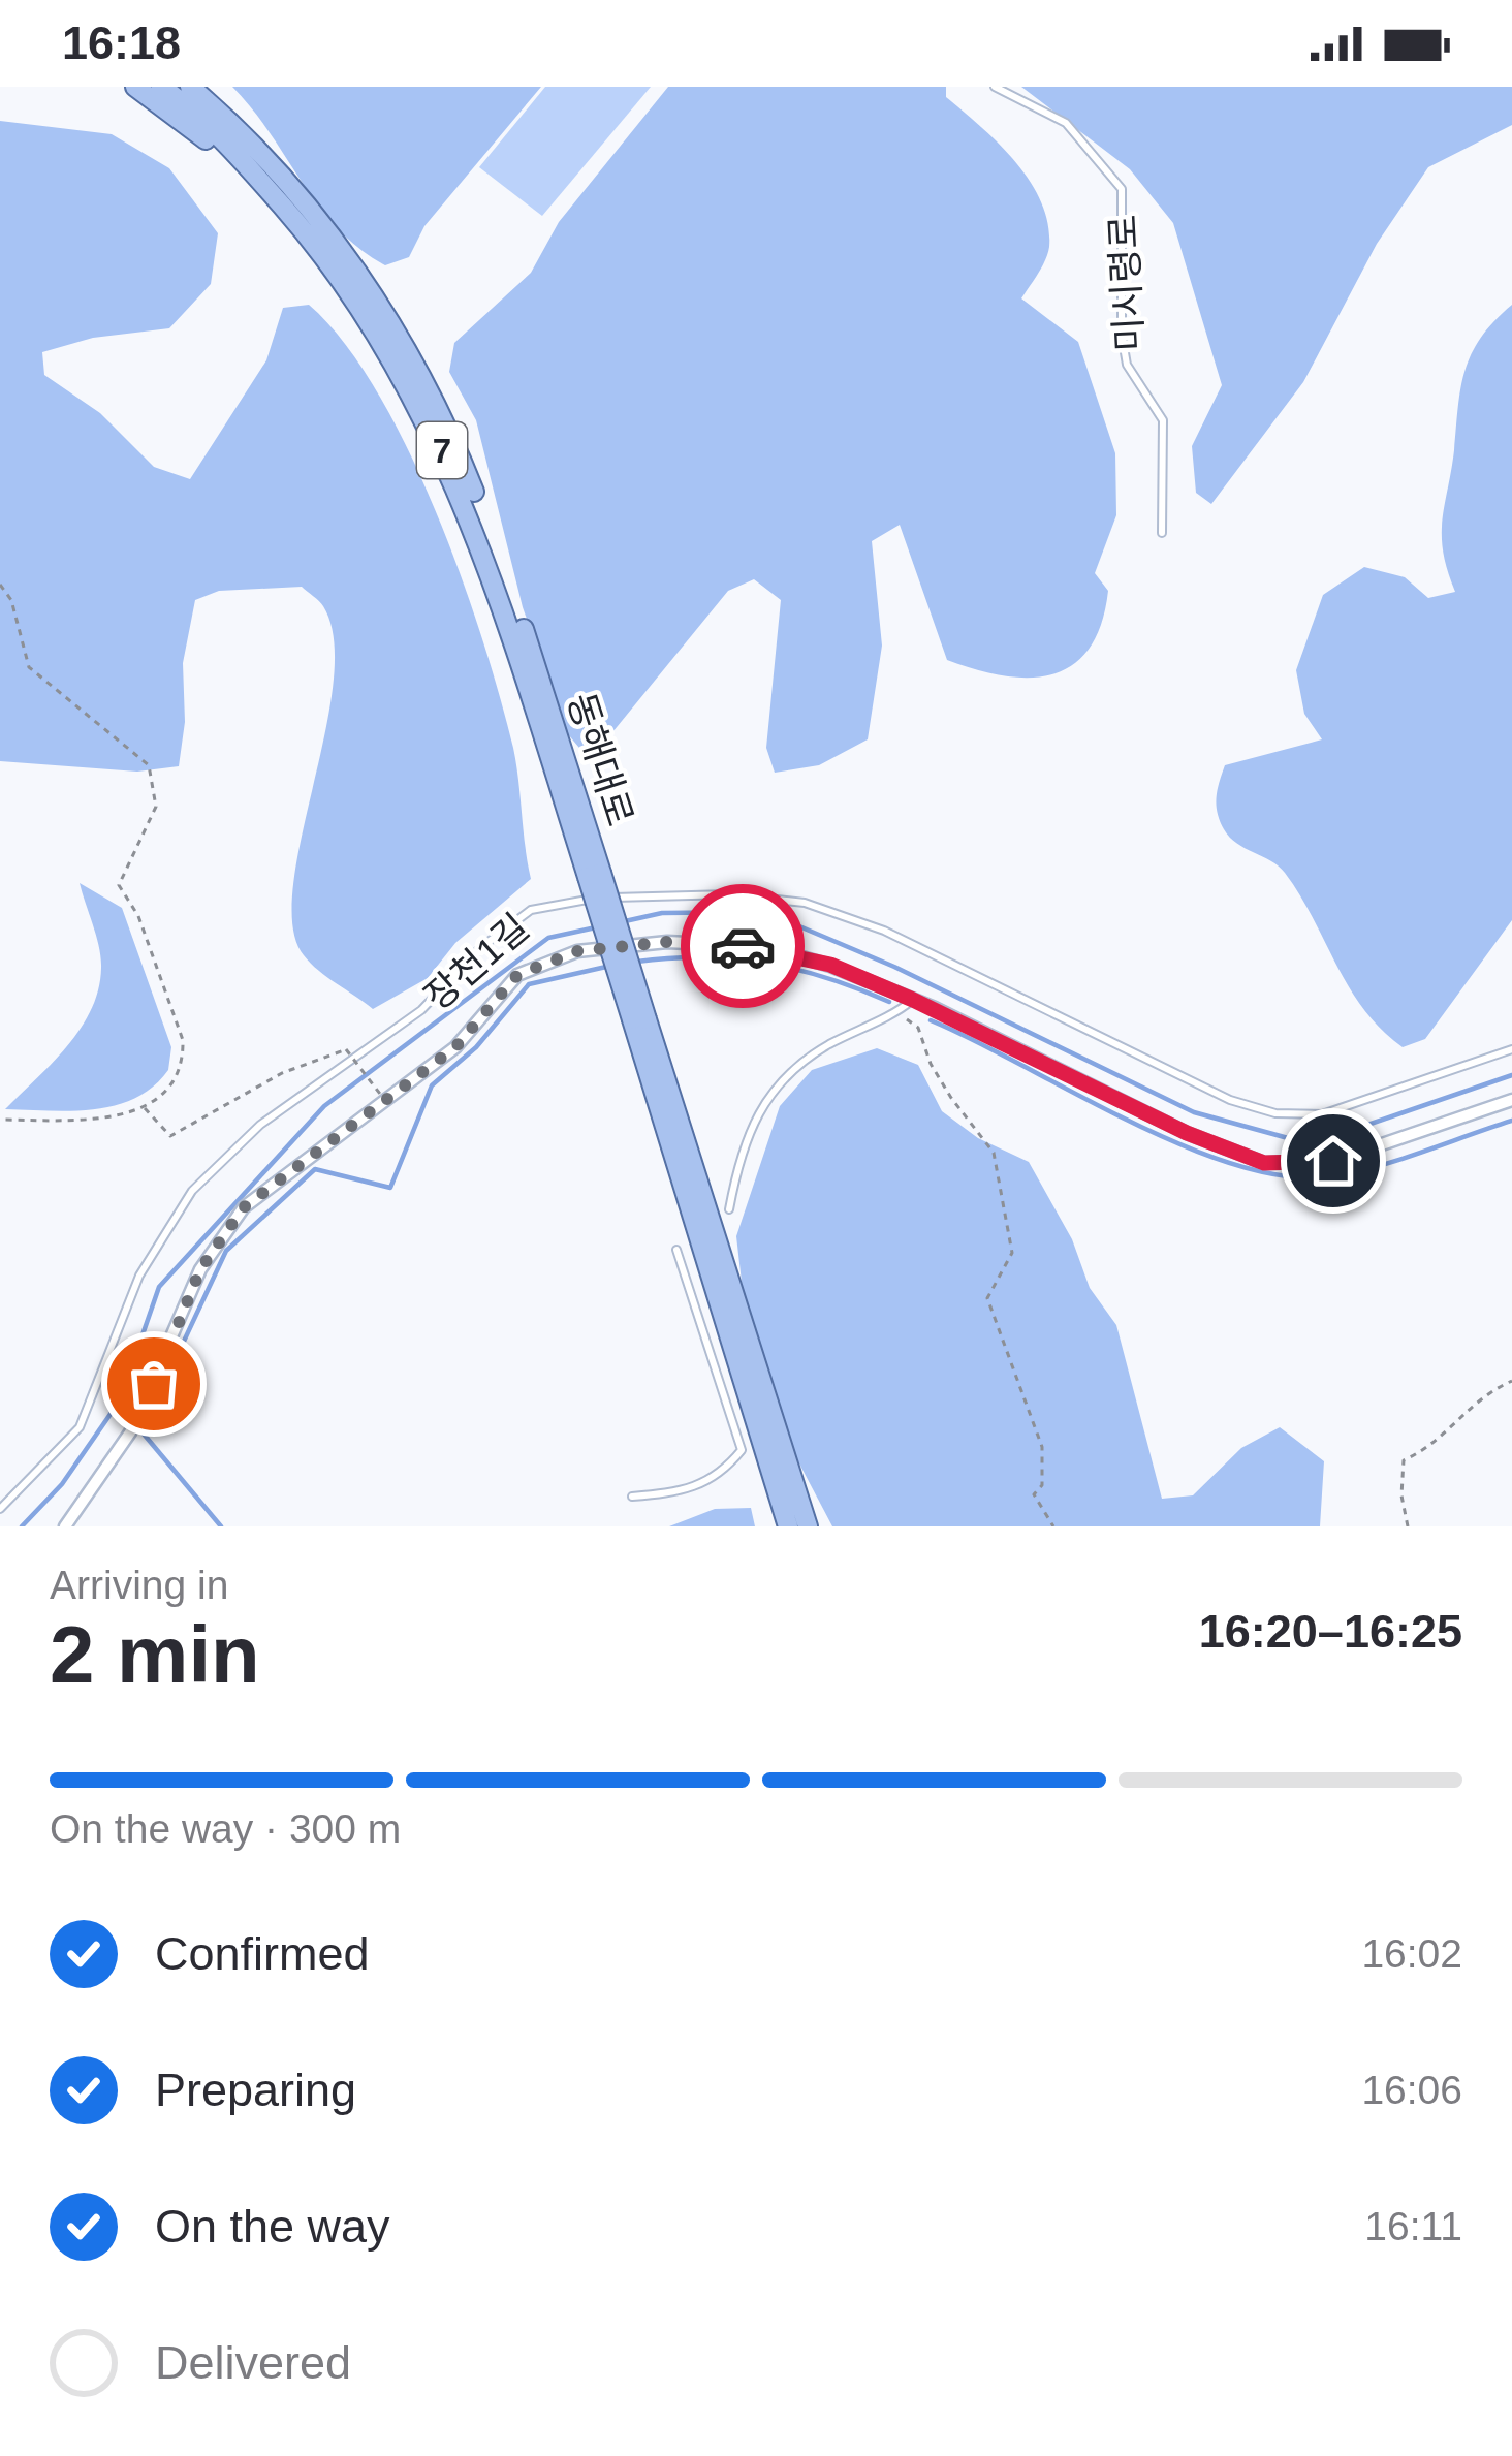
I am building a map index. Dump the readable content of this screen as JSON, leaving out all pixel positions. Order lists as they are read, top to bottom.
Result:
{
  "streets": {
    "main road": ["7", "동해대로"],
    "lane": ["미시령로", "장천1길"]
  },
  "crossings": [
    ["7", "동해대로"]
  ],
  "page": {
    "status": "16:18",
    "heading": ["2 min", "Arriving in", "16:20–16:25"],
    "bar": "On the way · 300 m",
    "list": [
      ["Confirmed", "16:02"],
      ["Preparing", "16:06"],
      ["On the way", "16:11"],
      "Delivered"
    ]
  }
}
